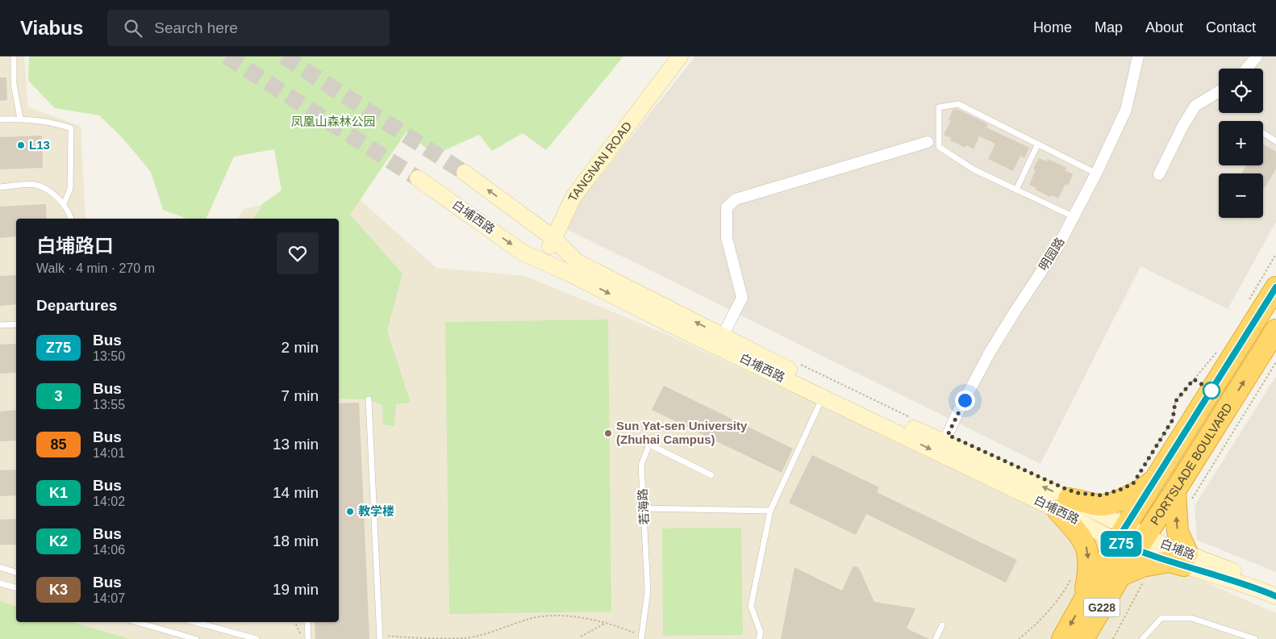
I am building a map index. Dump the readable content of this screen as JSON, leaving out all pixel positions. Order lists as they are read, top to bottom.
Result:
{
  "streets": {
    "highway": ["PORTSLADE BOULVARD", "G228"],
    "main road": ["TANGNAN ROAD", "白埔西路", "白埔路"],
    "street": ["明园路"],
    "lane": ["若海路"]
  },
  "crossings": [
    ["TANGNAN ROAD", "白埔西路"],
    ["白埔西路", "明园路"],
    ["白埔西路", "PORTSLADE BOULVARD"],
    ["白埔西路", "白埔路"],
    ["PORTSLADE BOULVARD", "白埔路"]
  ],
  "parks": ["凤凰山森林公园"],
  "places": ["L13", "Sun Yat-sen University (Zhuhai Campus)", "教学楼"],
  "lines": ["bus line Z75"],
  "page": {
    "header": "Viabus",
    "search": "Search here",
    "nav": [
      "Home",
      "Map",
      "About",
      "Contact"
    ],
    "on_map": "Z75",
    "map_buttons": ["+", "−"],
    "heading": [
      ["白埔路口", "Walk · 4 min · 270 m"],
      "Departures"
    ],
    "list": [
      {
        "mark": "Z75",
        "name": "Bus",
        "note": "13:50",
        "value": "2 min"
      },
      {
        "mark": "3",
        "name": "Bus",
        "note": "13:55",
        "value": "7 min"
      },
      {
        "mark": "85",
        "name": "Bus",
        "note": "14:01",
        "value": "13 min"
      },
      {
        "mark": "K1",
        "name": "Bus",
        "note": "14:02",
        "value": "14 min"
      },
      {
        "mark": "K2",
        "name": "Bus",
        "note": "14:06",
        "value": "18 min"
      },
      {
        "mark": "K3",
        "name": "Bus",
        "note": "14:07",
        "value": "19 min"
      }
    ]
  }
}
